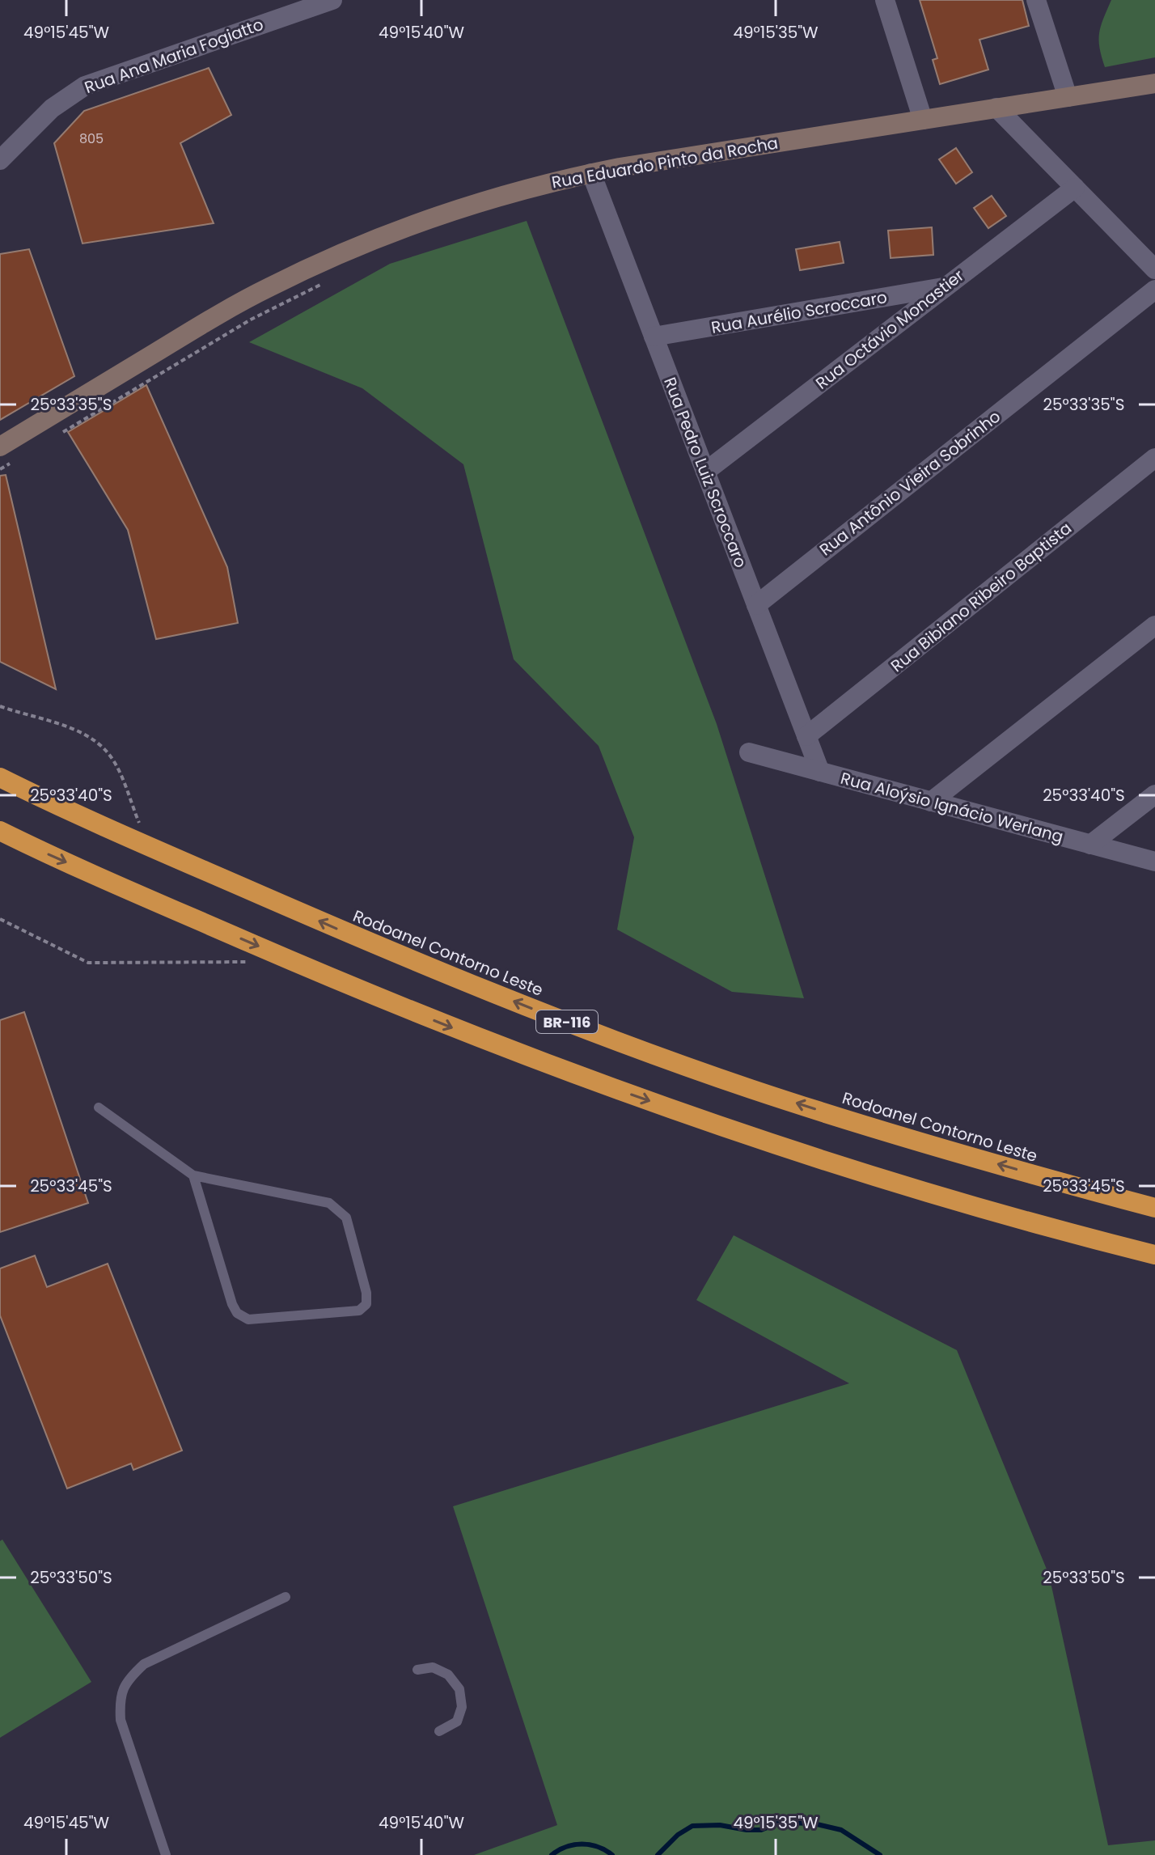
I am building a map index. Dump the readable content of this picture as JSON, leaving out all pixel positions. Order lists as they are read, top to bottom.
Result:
{
  "streets": {
    "highway": ["Rodoanel Contorno Leste", "BR-116"],
    "main road": ["Rua Eduardo Pinto da Rocha"],
    "street": [
      "Rua Ana Maria Fogiatto",
      "Rua Aurélio Scroccaro",
      "Rua Octávio Monastier",
      "Rua Pedro Luiz Scroccaro",
      "Rua Antônio Vieira Sobrinho",
      "Rua Bibiano Ribeiro Baptista",
      "Rua Aloýsio Ignácio Werlang"
    ]
  },
  "crossings": [
    ["Rua Eduardo Pinto da Rocha", "Rua Pedro Luiz Scroccaro"],
    ["Rua Aurélio Scroccaro", "Rua Octávio Monastier"],
    ["Rua Aurélio Scroccaro", "Rua Pedro Luiz Scroccaro"],
    ["Rua Octávio Monastier", "Rua Pedro Luiz Scroccaro"],
    ["Rua Pedro Luiz Scroccaro", "Rua Antônio Vieira Sobrinho"],
    ["Rua Pedro Luiz Scroccaro", "Rua Bibiano Ribeiro Baptista"],
    ["Rua Pedro Luiz Scroccaro", "Rua Aloýsio Ignácio Werlang"]
  ],
  "house_numbers": ["805"],
  "coordinates": [
    "49°15'45\"W",
    "49°15'40\"W",
    "49°15'35\"W",
    "25°33'35\"S",
    "25°33'40\"S",
    "25°33'45\"S",
    "25°33'50\"S"
  ]
}
